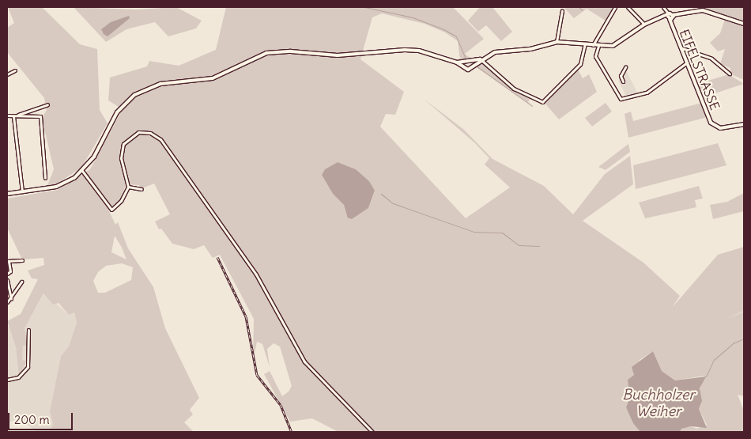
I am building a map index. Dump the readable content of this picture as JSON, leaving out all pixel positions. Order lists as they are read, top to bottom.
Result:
{
  "streets": {
    "street": ["EIFELSTRASSE"]
  },
  "water": ["Buchholzer Weiher"],
  "scale_bar": "200 m"
}
